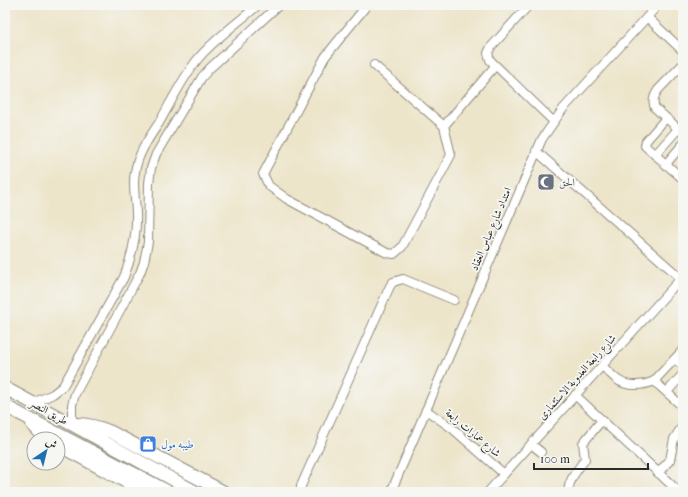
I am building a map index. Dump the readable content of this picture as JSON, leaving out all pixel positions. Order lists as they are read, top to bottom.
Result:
{
  "streets": {
    "highway": ["طريق النصر"],
    "street": ["امتداد شارع عباس العقاد", "شارع رابعة العدوية الاستثمارى", "شارع عمارات رابعة"]
  },
  "crossings": [
    ["امتداد شارع عباس العقاد", "شارع عمارات رابعة"],
    ["شارع رابعة العدوية الاستثمارى", "شارع عمارات رابعة"]
  ],
  "places": {
    "mosque": ["الحق"],
    "shop": ["طيبه مول"]
  },
  "scale_bar": "100 m",
  "north": "top right"
}
